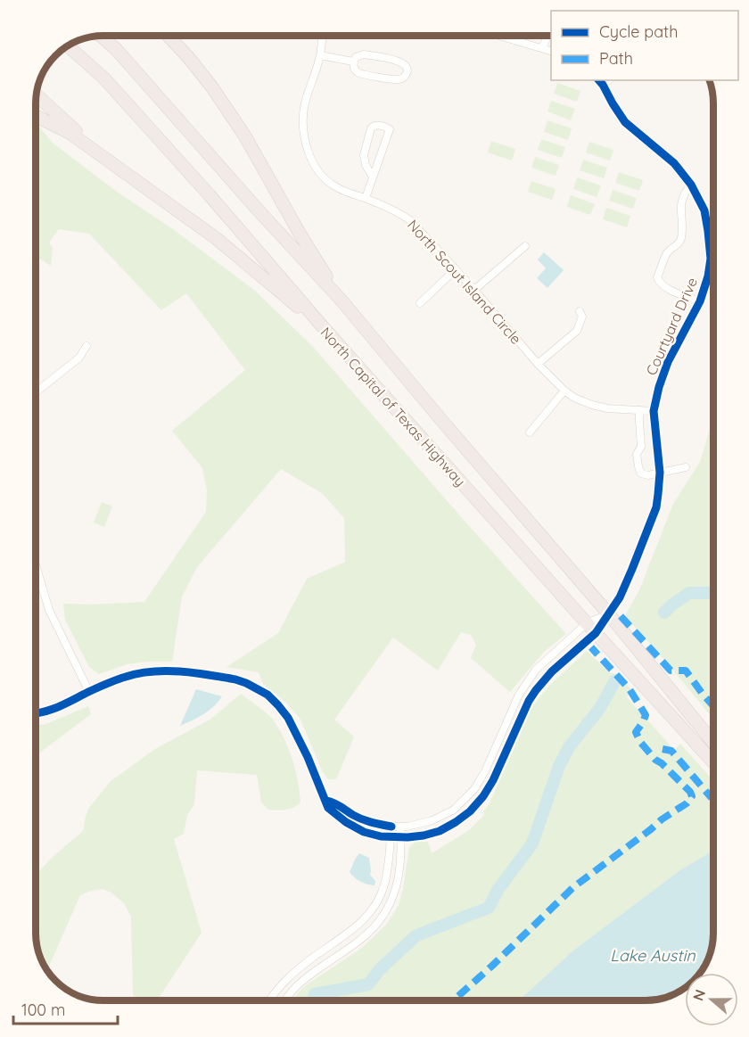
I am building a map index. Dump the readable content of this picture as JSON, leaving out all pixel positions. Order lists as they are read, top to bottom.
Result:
{
  "streets": {
    "highway": ["North Capital of Texas Highway"],
    "street": ["North Scout Island Circle", "Courtyard Drive"]
  },
  "crossings": [
    ["North Scout Island Circle", "Courtyard Drive"],
    ["Courtyard Drive", "North Capital of Texas Highway"]
  ],
  "water": ["Lake Austin"],
  "legend": ["Cycle path", "Path"],
  "scale_bar": "100 m",
  "north": "left"
}
